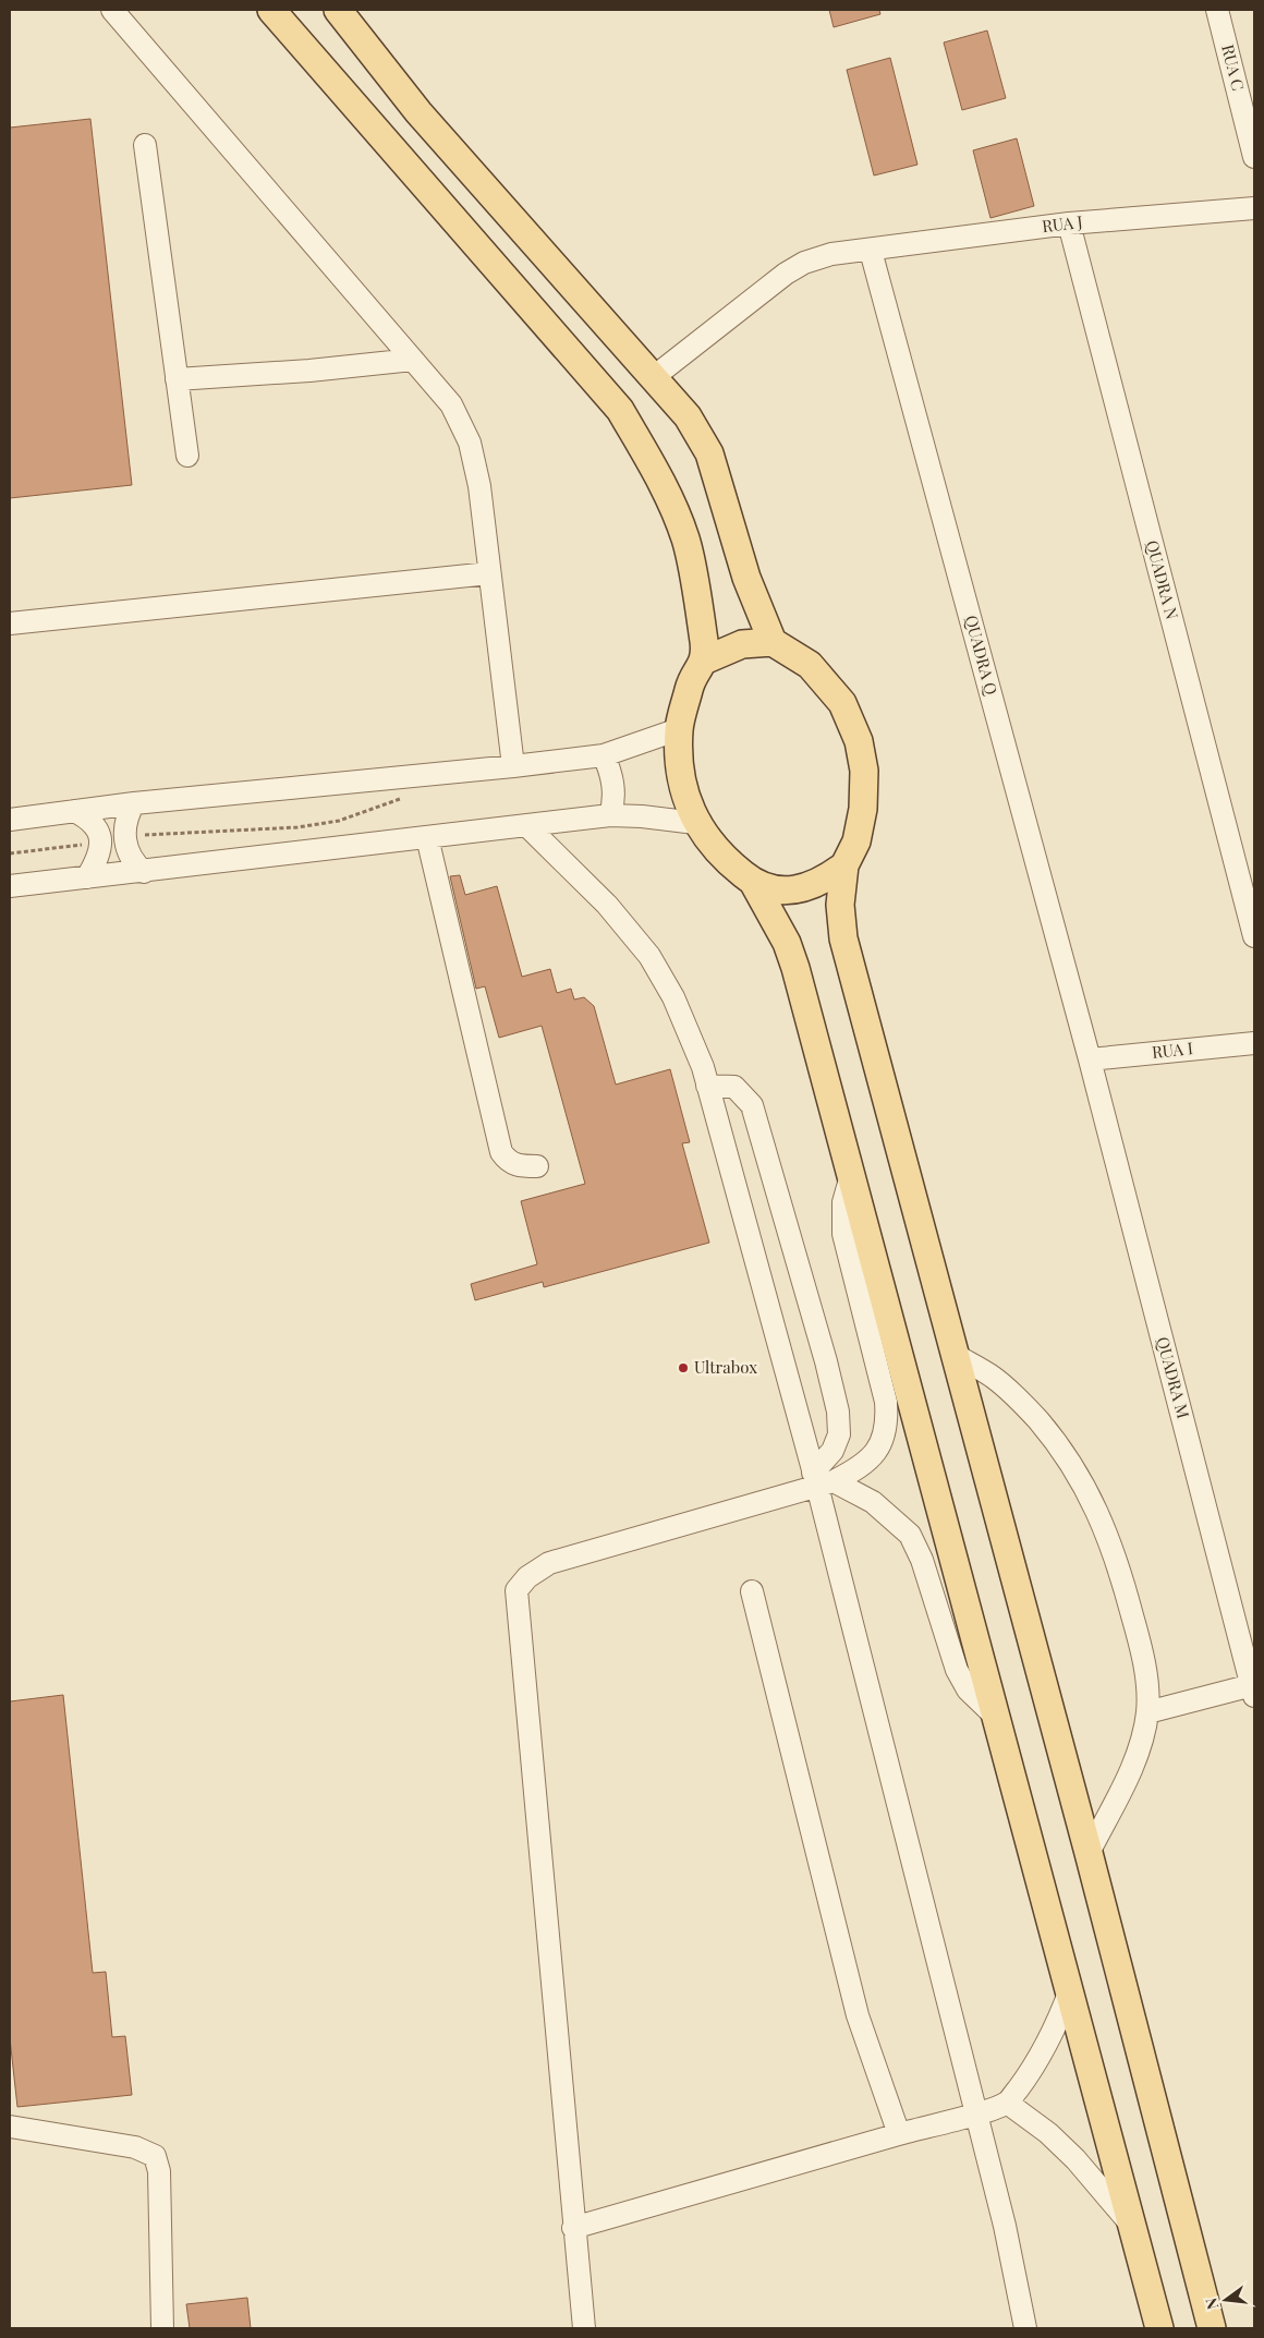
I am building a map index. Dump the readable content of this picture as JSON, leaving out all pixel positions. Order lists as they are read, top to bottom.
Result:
{
  "streets": {
    "street": [
      "RUA C",
      "RUA J",
      "QUADRA N",
      "QUADRA Q",
      "RUA I",
      "QUADRA M"
    ]
  },
  "crossings": [
    ["RUA J", "QUADRA N"],
    ["RUA J", "QUADRA Q"],
    ["QUADRA Q", "RUA I"],
    ["QUADRA Q", "QUADRA M"],
    ["RUA I", "QUADRA M"]
  ],
  "places": ["Ultrabox"],
  "north": "left"
}
